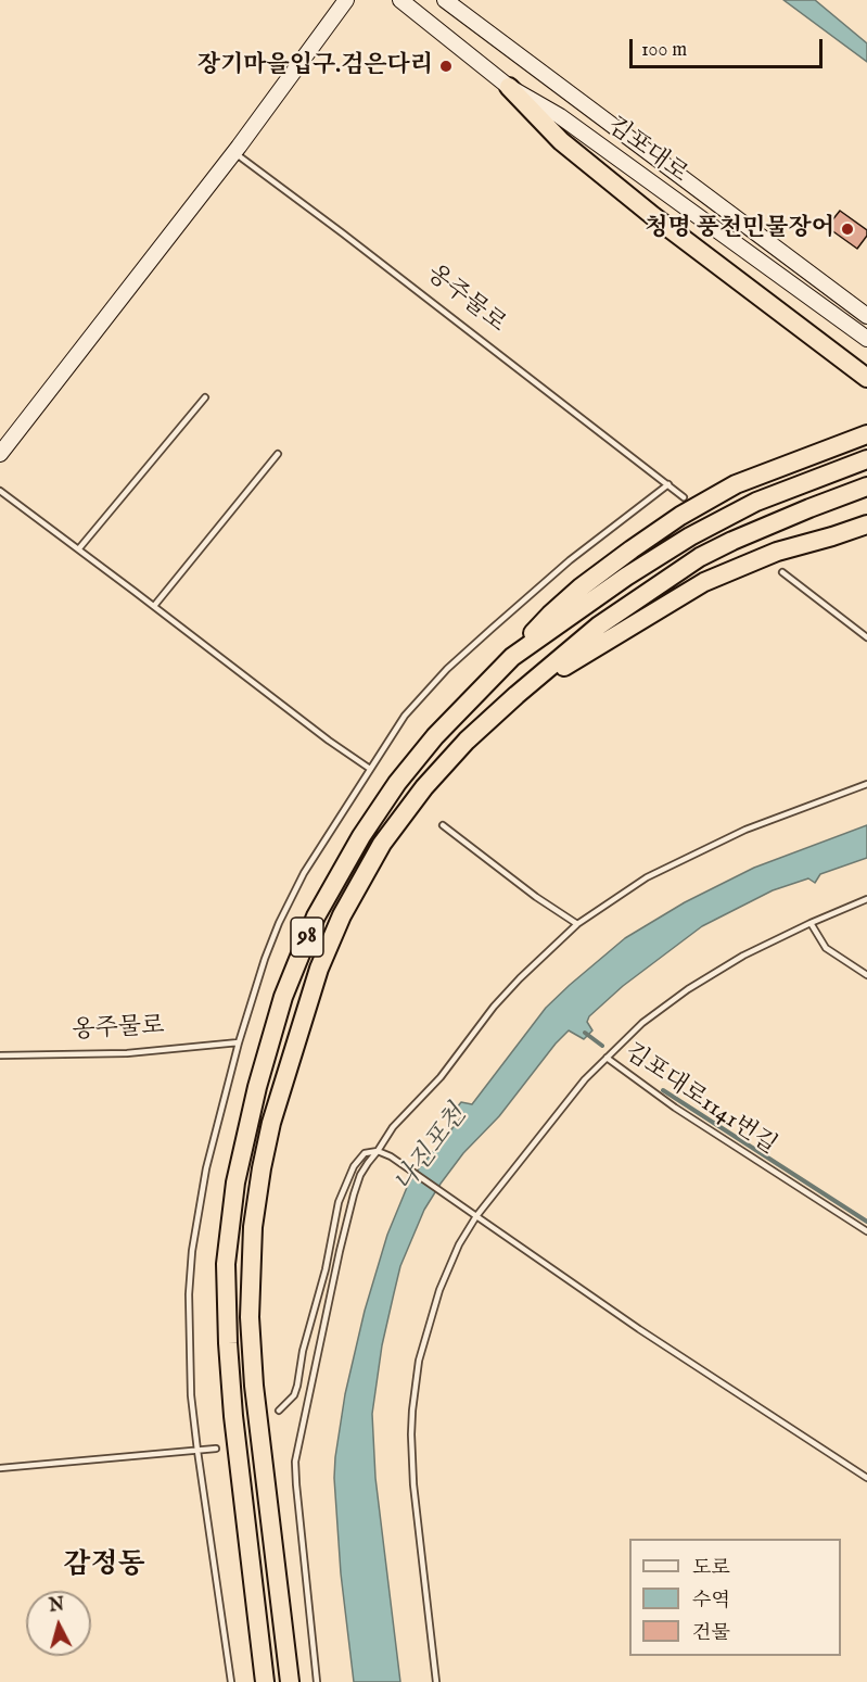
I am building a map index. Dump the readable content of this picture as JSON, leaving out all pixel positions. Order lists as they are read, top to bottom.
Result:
{
  "streets": {
    "highway": ["98"],
    "main road": ["김포대로"],
    "lane": ["옹주물로", "김포대로1141번길"]
  },
  "districts": ["감정동"],
  "water": ["나진포천"],
  "places": ["장기마을입구.검은다리", "청명 풍천민물장어"],
  "legend": ["도로", "수역", "건물"],
  "scale_bar": "100 m",
  "north": "top"
}
